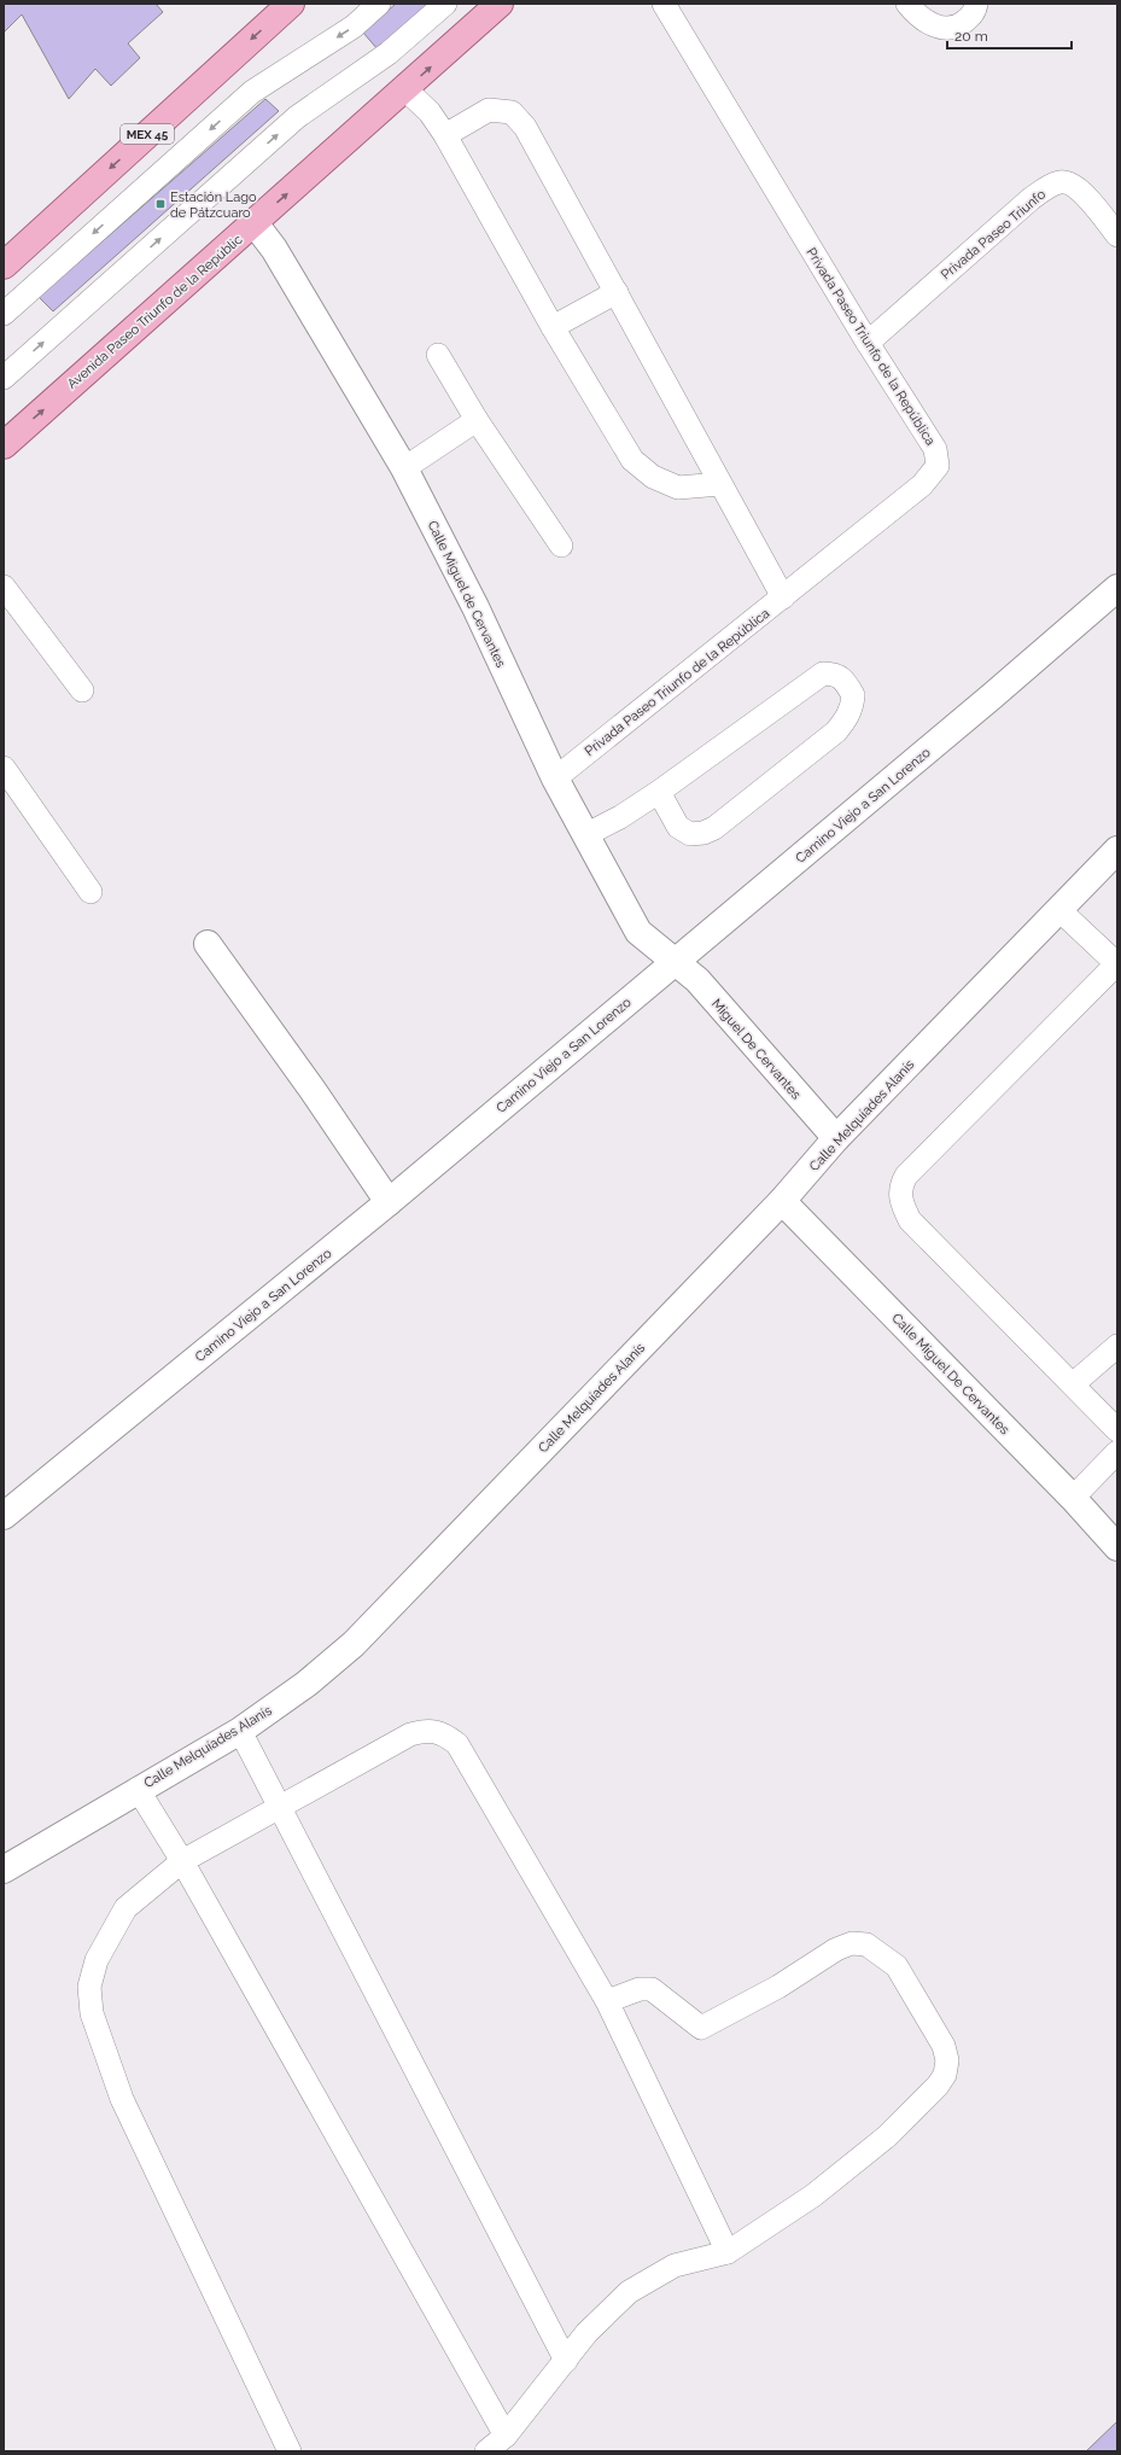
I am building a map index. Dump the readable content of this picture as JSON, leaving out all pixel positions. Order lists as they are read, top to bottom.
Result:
{
  "streets": {
    "main road": ["MEX 45", "Avenida Paseo Triunfo de la Repúblic"],
    "street": [
      "Calle Miguel de Cervantes",
      "Camino Viejo a San Lorenzo",
      "Miguel De Cervantes",
      "Calle Melquíades Alanís",
      "Calle Miguel De Cervantes"
    ],
    "lane": ["Privada Paseo Triunfo", "Privada Paseo Triunfo de la República"]
  },
  "crossings": [
    ["Privada Paseo Triunfo", "Privada Paseo Triunfo de la República"],
    ["Avenida Paseo Triunfo de la Repúblic", "Calle Miguel de Cervantes"],
    ["Privada Paseo Triunfo de la República", "Calle Miguel de Cervantes"],
    ["Calle Miguel de Cervantes", "Camino Viejo a San Lorenzo"],
    ["Calle Miguel de Cervantes", "Miguel De Cervantes"],
    ["Camino Viejo a San Lorenzo", "Miguel De Cervantes"],
    ["Miguel De Cervantes", "Calle Melquíades Alanís"],
    ["Calle Melquíades Alanís", "Calle Miguel De Cervantes"]
  ],
  "places": {
    "transit": ["Estación Lago de Pátzcuaro"]
  },
  "scale_bar": "20 m"
}
